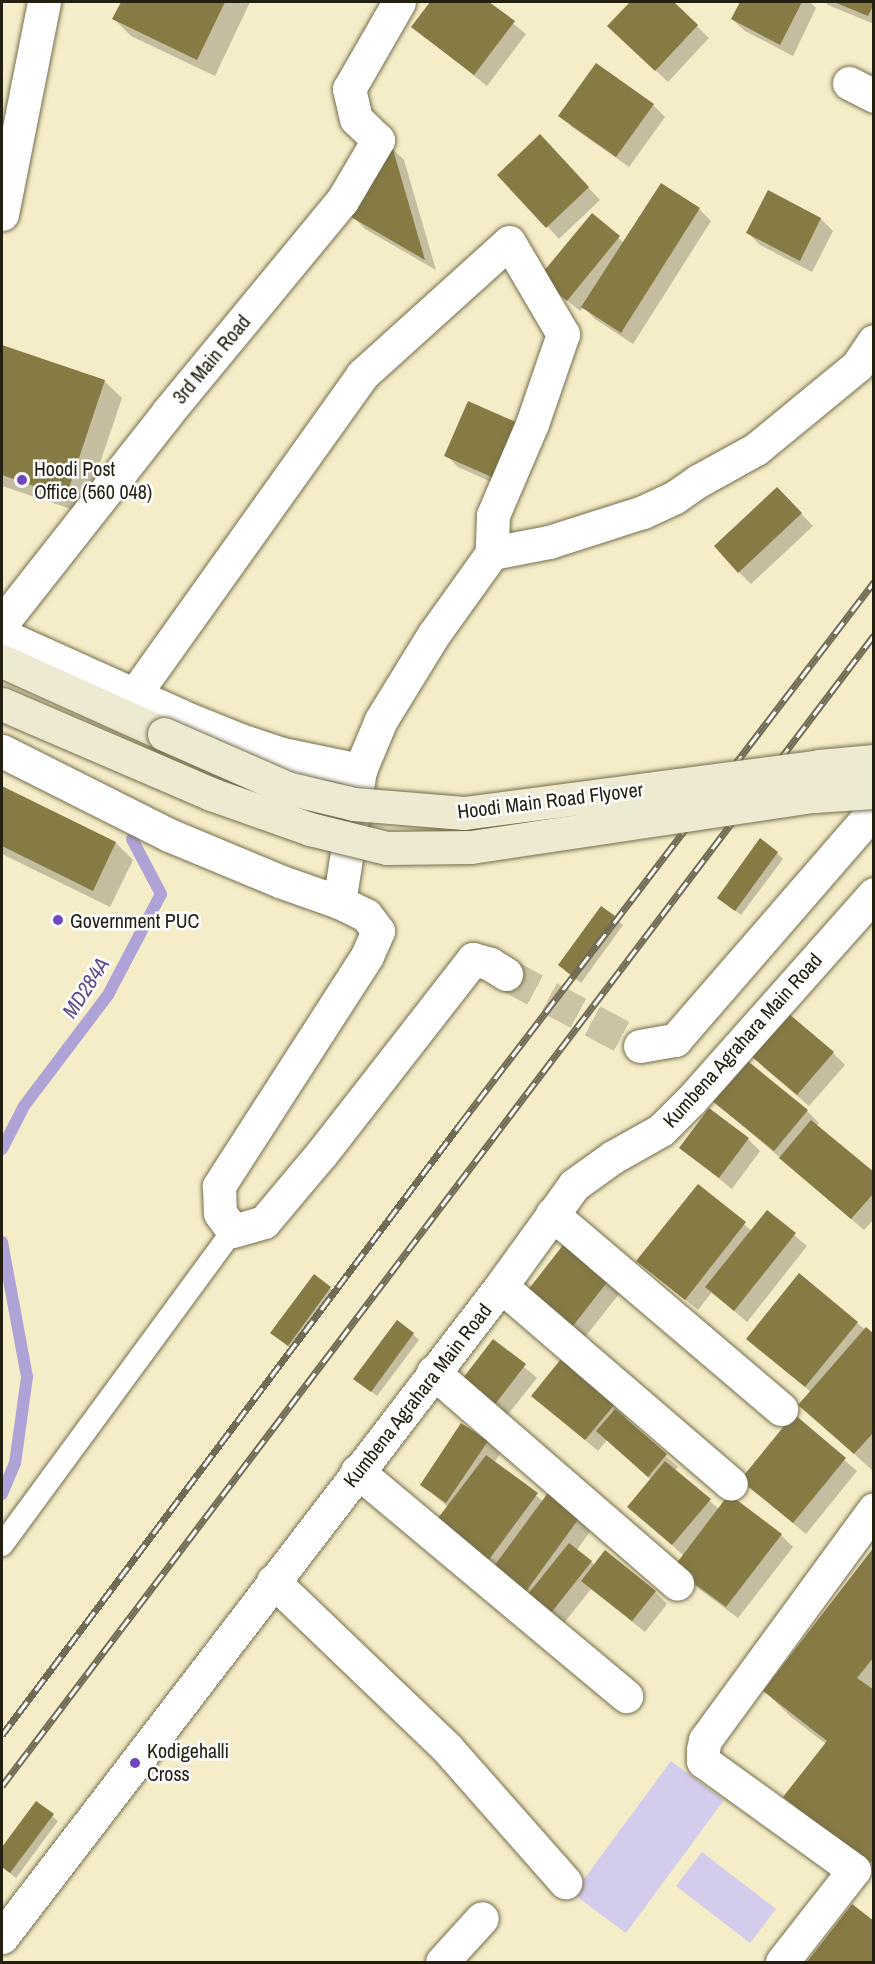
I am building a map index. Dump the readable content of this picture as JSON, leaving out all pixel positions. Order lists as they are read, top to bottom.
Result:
{
  "streets": {
    "main road": ["Hoodi Main Road Flyover"],
    "street": ["3rd Main Road", "Kumbena Agrahara Main Road"]
  },
  "water": ["MD284A"],
  "places": ["Hoodi Post Office (560 048)", "Government PUC", "Kodigehalli Cross"]
}
